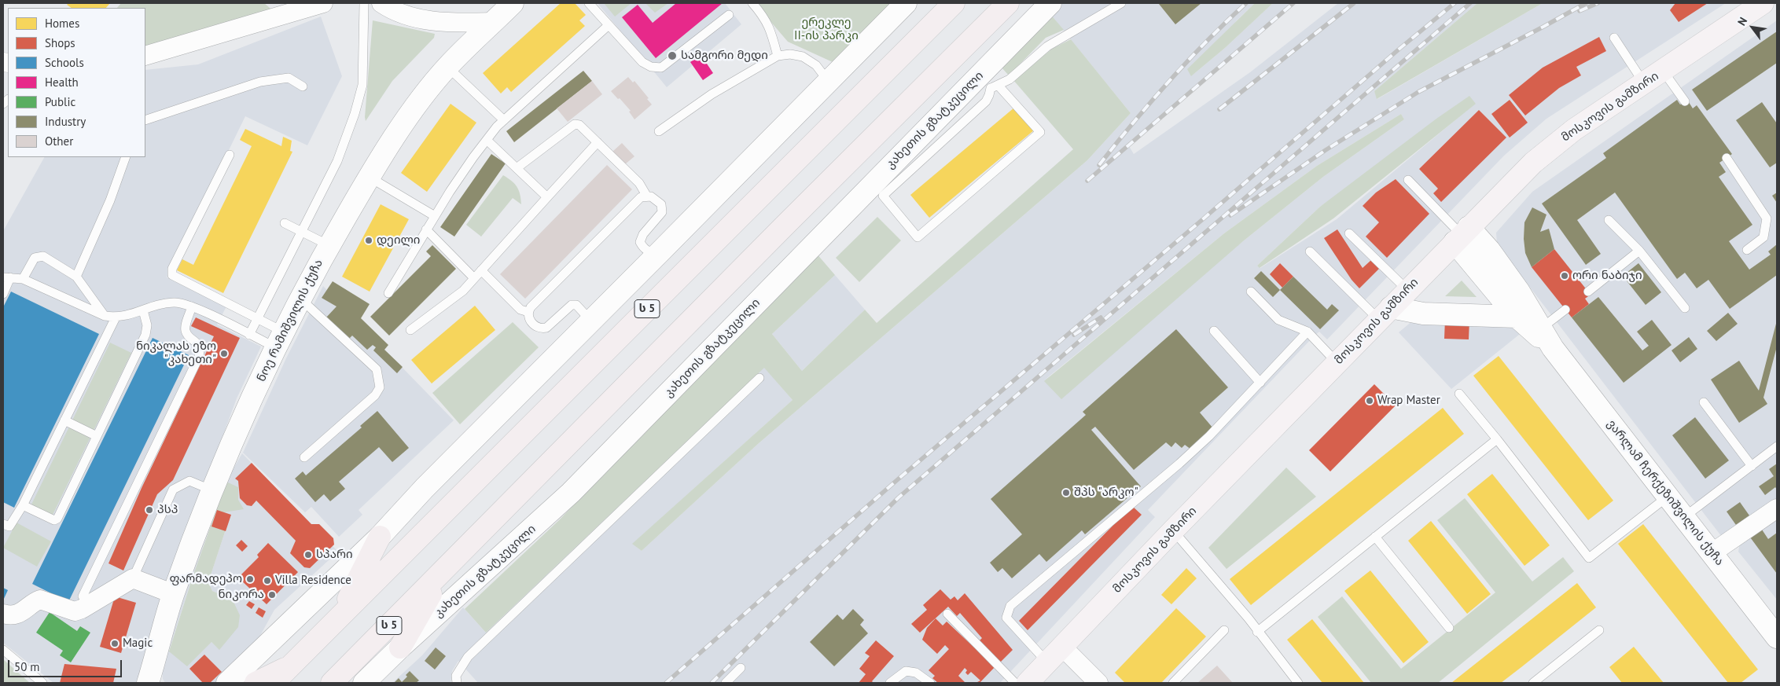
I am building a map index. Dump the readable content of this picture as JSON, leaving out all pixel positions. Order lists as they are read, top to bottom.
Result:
{
  "streets": {
    "highway": ["ს 5"],
    "main road": ["მოსკოვის გამზირი"],
    "street": ["კახეთის გზატკეცილი", "ნოე რამიშვილის ქუჩა", "ვარლამ ჩერქეზიშვილის ქუჩა"]
  },
  "crossings": [
    ["მოსკოვის გამზირი", "ვარლამ ჩერქეზიშვილის ქუჩა"]
  ],
  "parks": ["ერეკლე II-ის პარკი"],
  "places": [
    "სამგორი მედი",
    "დეილი",
    "ორი ნაბიჯი",
    "ნიკალას ეზო \"კახეთი\"",
    "Wrap Master",
    "შპს \"არკო\"",
    "პსპ",
    "სპარი",
    "ფარმადეპო",
    "Villa Residence",
    "ნიკორა",
    "Magic"
  ],
  "legend": [
    "Homes",
    "Shops",
    "Schools",
    "Health",
    "Public",
    "Industry",
    "Other"
  ],
  "scale_bar": "50 m",
  "north": "top left"
}
